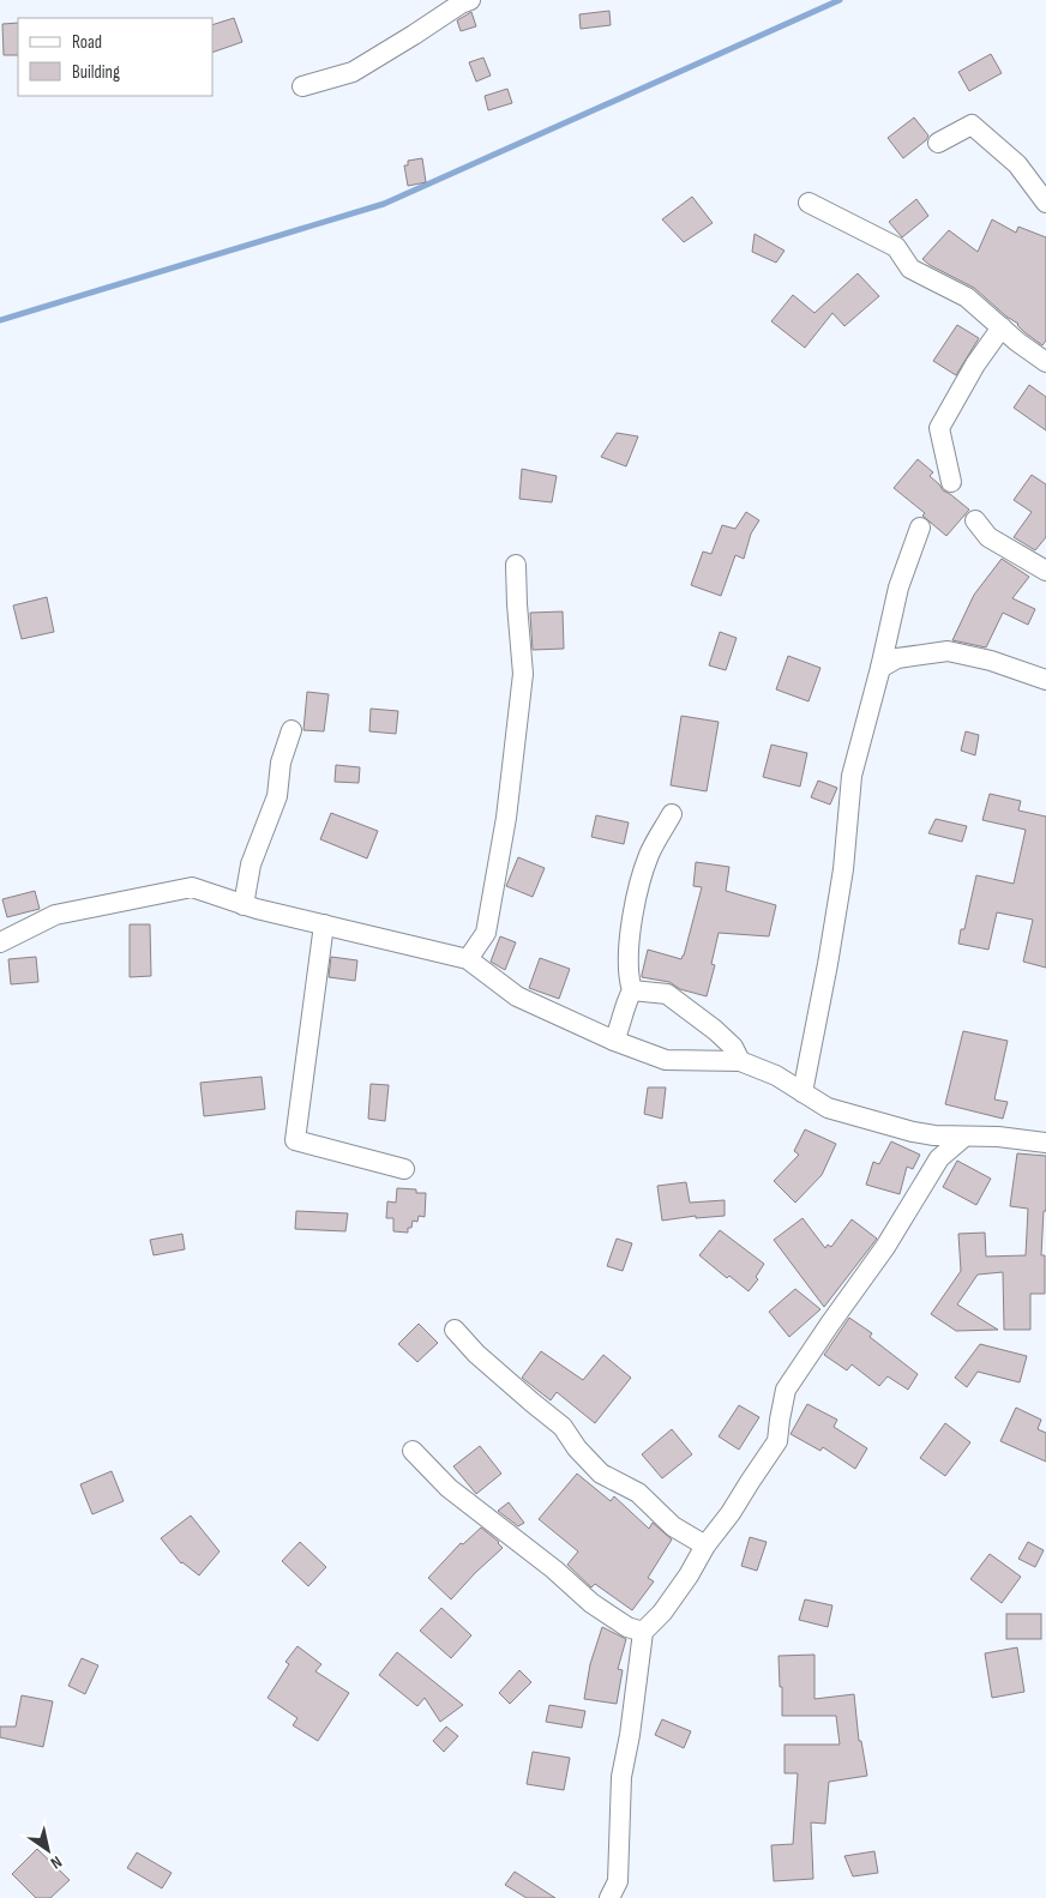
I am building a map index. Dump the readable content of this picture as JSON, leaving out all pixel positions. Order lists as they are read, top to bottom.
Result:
{
  "legend": ["Road", "Building"],
  "north": "bottom right"
}
